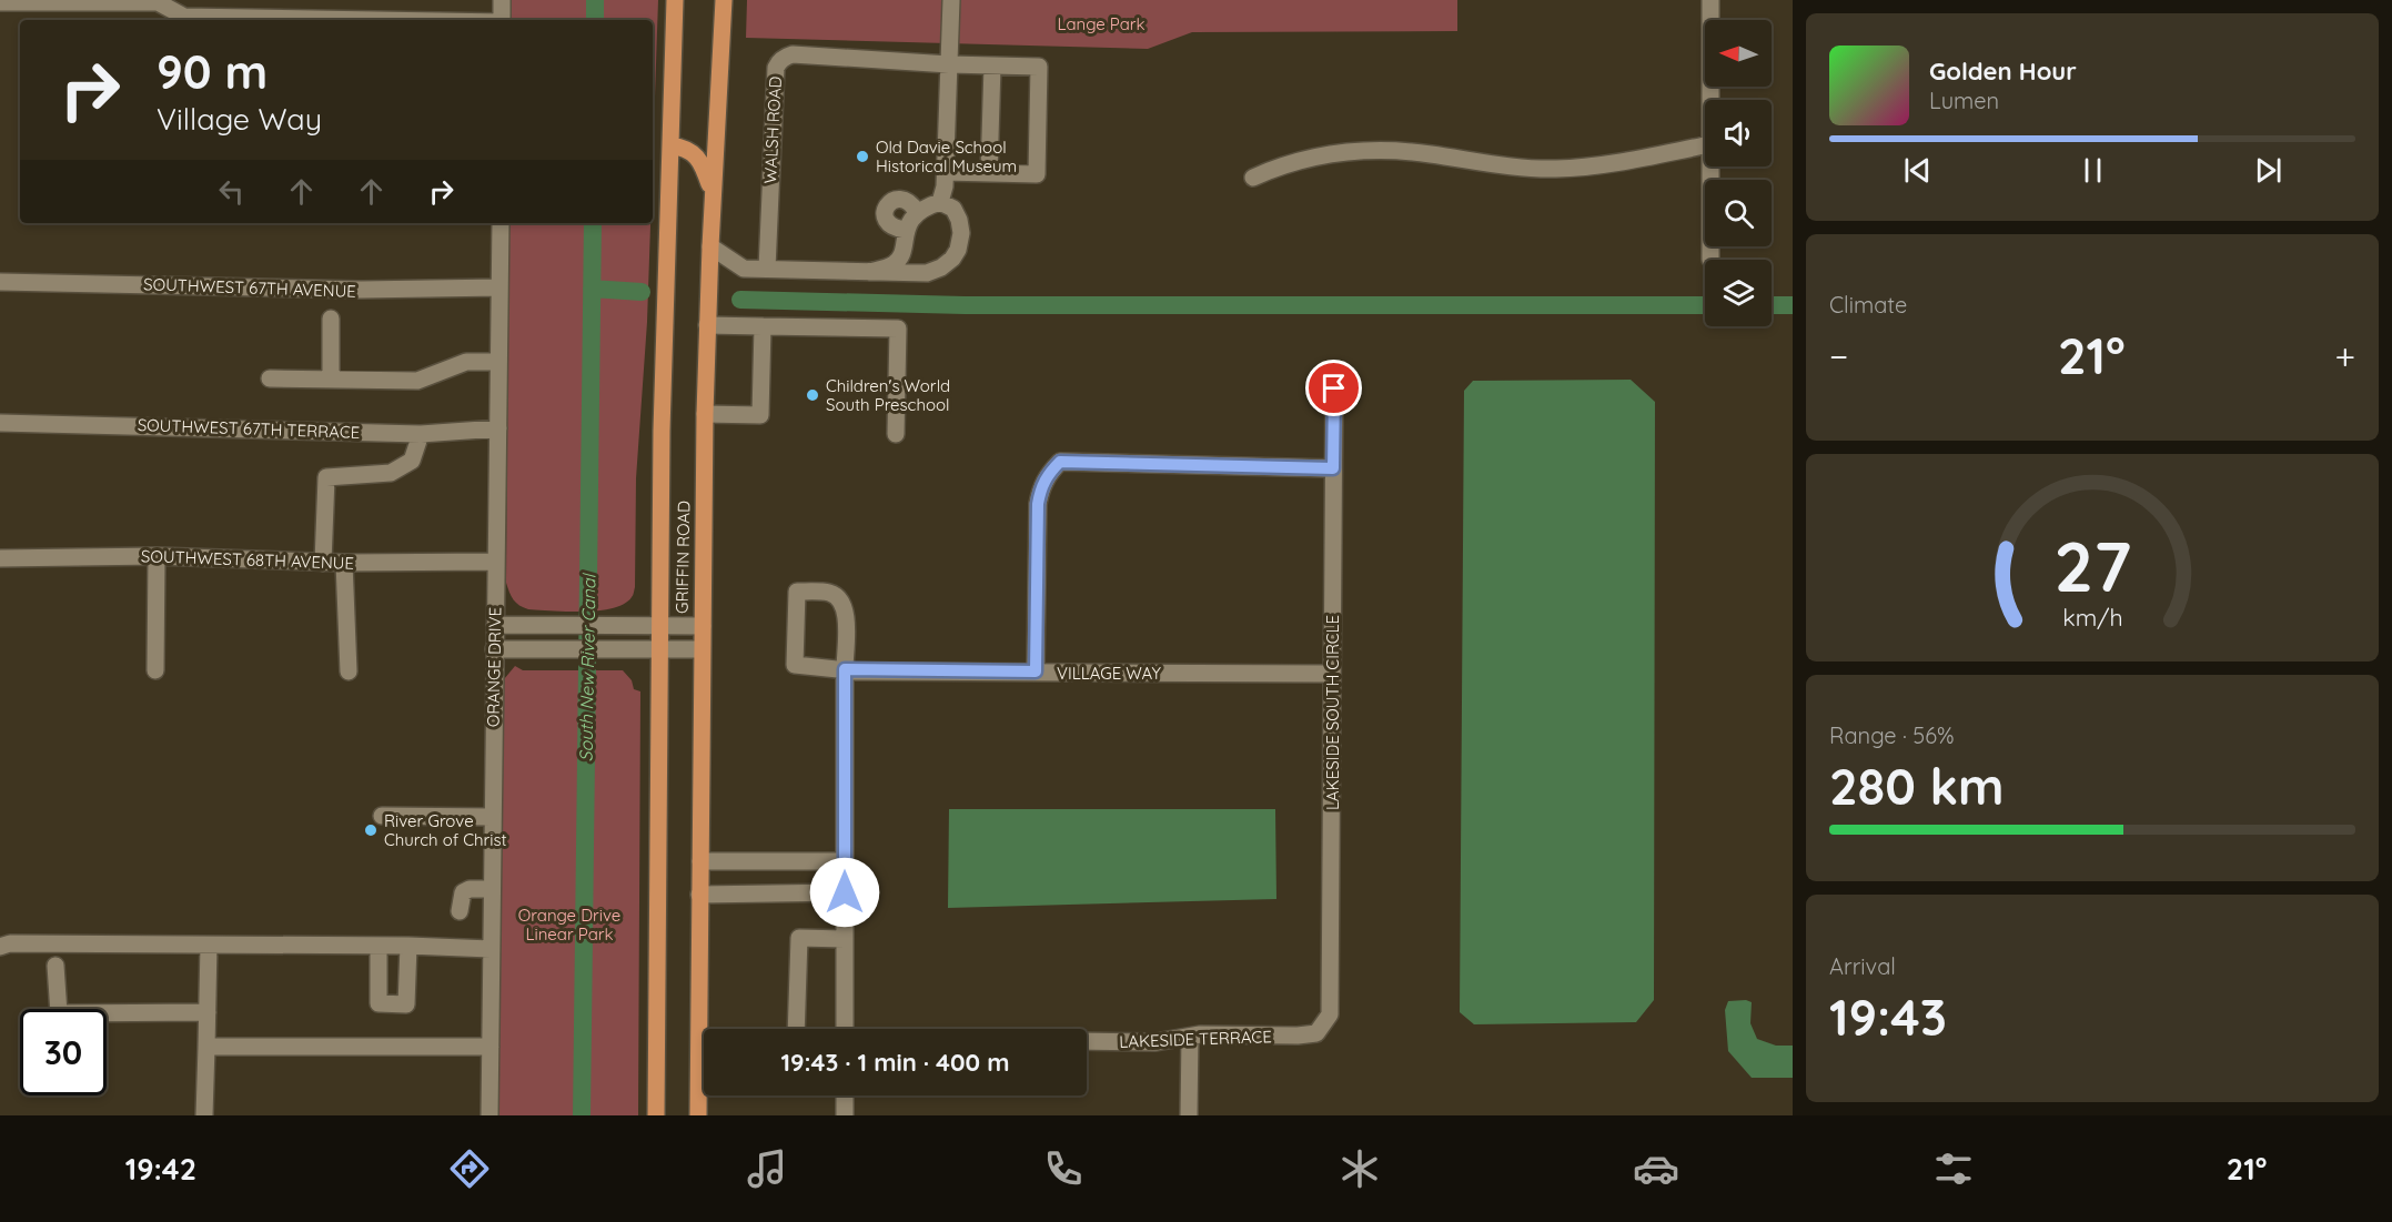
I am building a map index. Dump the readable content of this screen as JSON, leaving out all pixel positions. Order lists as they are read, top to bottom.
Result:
{
  "streets": {
    "main road": ["GRIFFIN ROAD"],
    "street": [
      "WALSH ROAD",
      "SOUTHWEST 67TH AVENUE",
      "SOUTHWEST 67TH TERRACE",
      "SOUTHWEST 68TH AVENUE",
      "ORANGE DRIVE",
      "VILLAGE WAY",
      "LAKESIDE SOUTH CIRCLE",
      "LAKESIDE TERRACE"
    ]
  },
  "crossings": [
    ["SOUTHWEST 67TH AVENUE", "ORANGE DRIVE"],
    ["SOUTHWEST 67TH TERRACE", "ORANGE DRIVE"],
    ["SOUTHWEST 68TH AVENUE", "ORANGE DRIVE"],
    ["VILLAGE WAY", "LAKESIDE SOUTH CIRCLE"],
    ["LAKESIDE SOUTH CIRCLE", "LAKESIDE TERRACE"]
  ],
  "water": ["South New River Canal"],
  "parks": ["Lange Park", "Orange Drive Linear Park"],
  "places": ["Old Davie School Historical Museum", "Children's World South Preschool", "River Grove Church of Christ"],
  "north": "left",
  "page": {
    "turn": ["90 m", "Village Way"],
    "song": ["Golden Hour", "Lumen"],
    "tile": [
      "Climate",
      ["Range · 56%", "280 km"],
      ["Arrival", "19:43"]
    ],
    "heat": ["−", "21°", "+"],
    "limit": "30",
    "trip": "19:43 · 1 min · 400 m",
    "tabs": ["19:42", "21°"],
    "gauge": ["27", "km/h"]
  }
}
